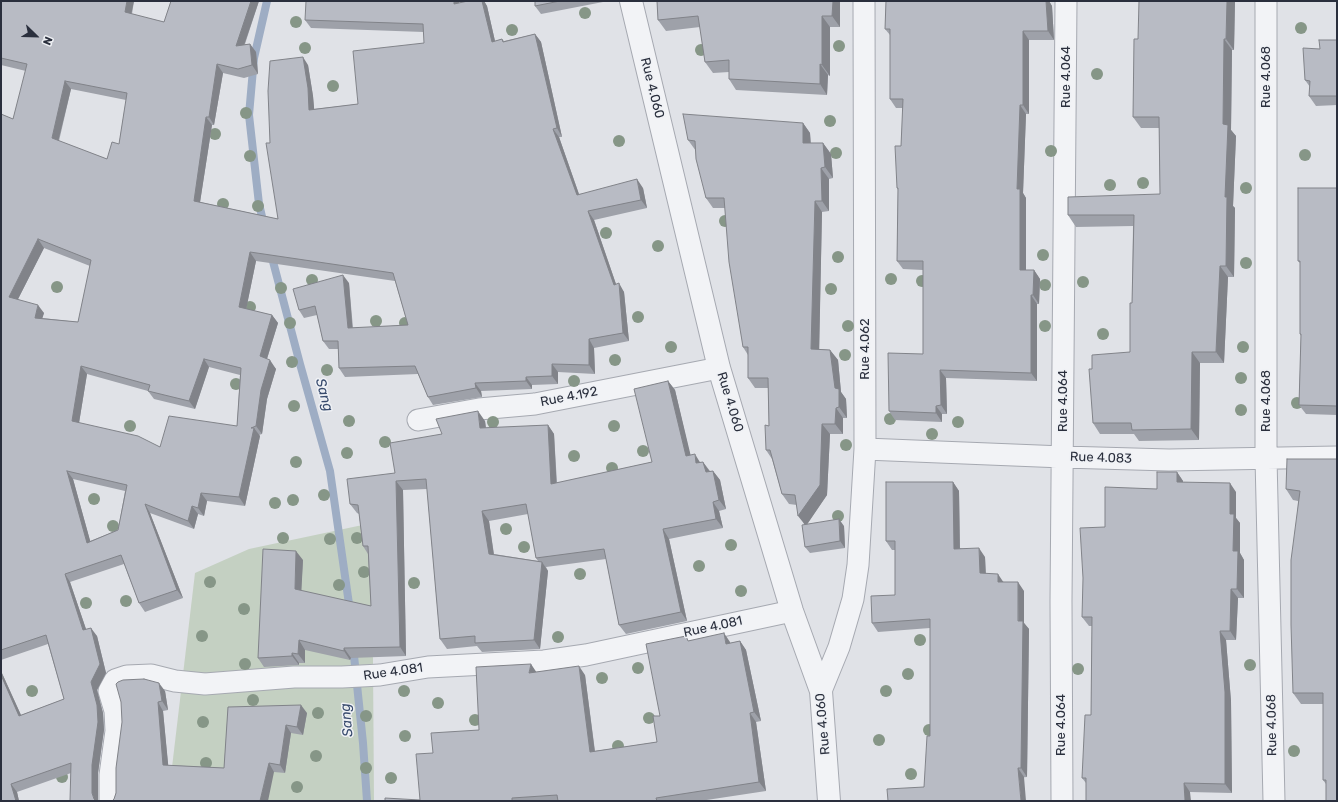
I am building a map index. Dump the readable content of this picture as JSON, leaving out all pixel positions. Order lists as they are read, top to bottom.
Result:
{
  "streets": {
    "street": [
      "Rue 4.064",
      "Rue 4.068",
      "Rue 4.060",
      "Rue 4.062",
      "Rue 4.192",
      "Rue 4.083",
      "Rue 4.081"
    ]
  },
  "crossings": [
    ["Rue 4.064", "Rue 4.083"],
    ["Rue 4.068", "Rue 4.083"],
    ["Rue 4.060", "Rue 4.062"],
    ["Rue 4.060", "Rue 4.192"],
    ["Rue 4.060", "Rue 4.081"],
    ["Rue 4.062", "Rue 4.083"]
  ],
  "water": ["Sang"],
  "north": "bottom right"
}
